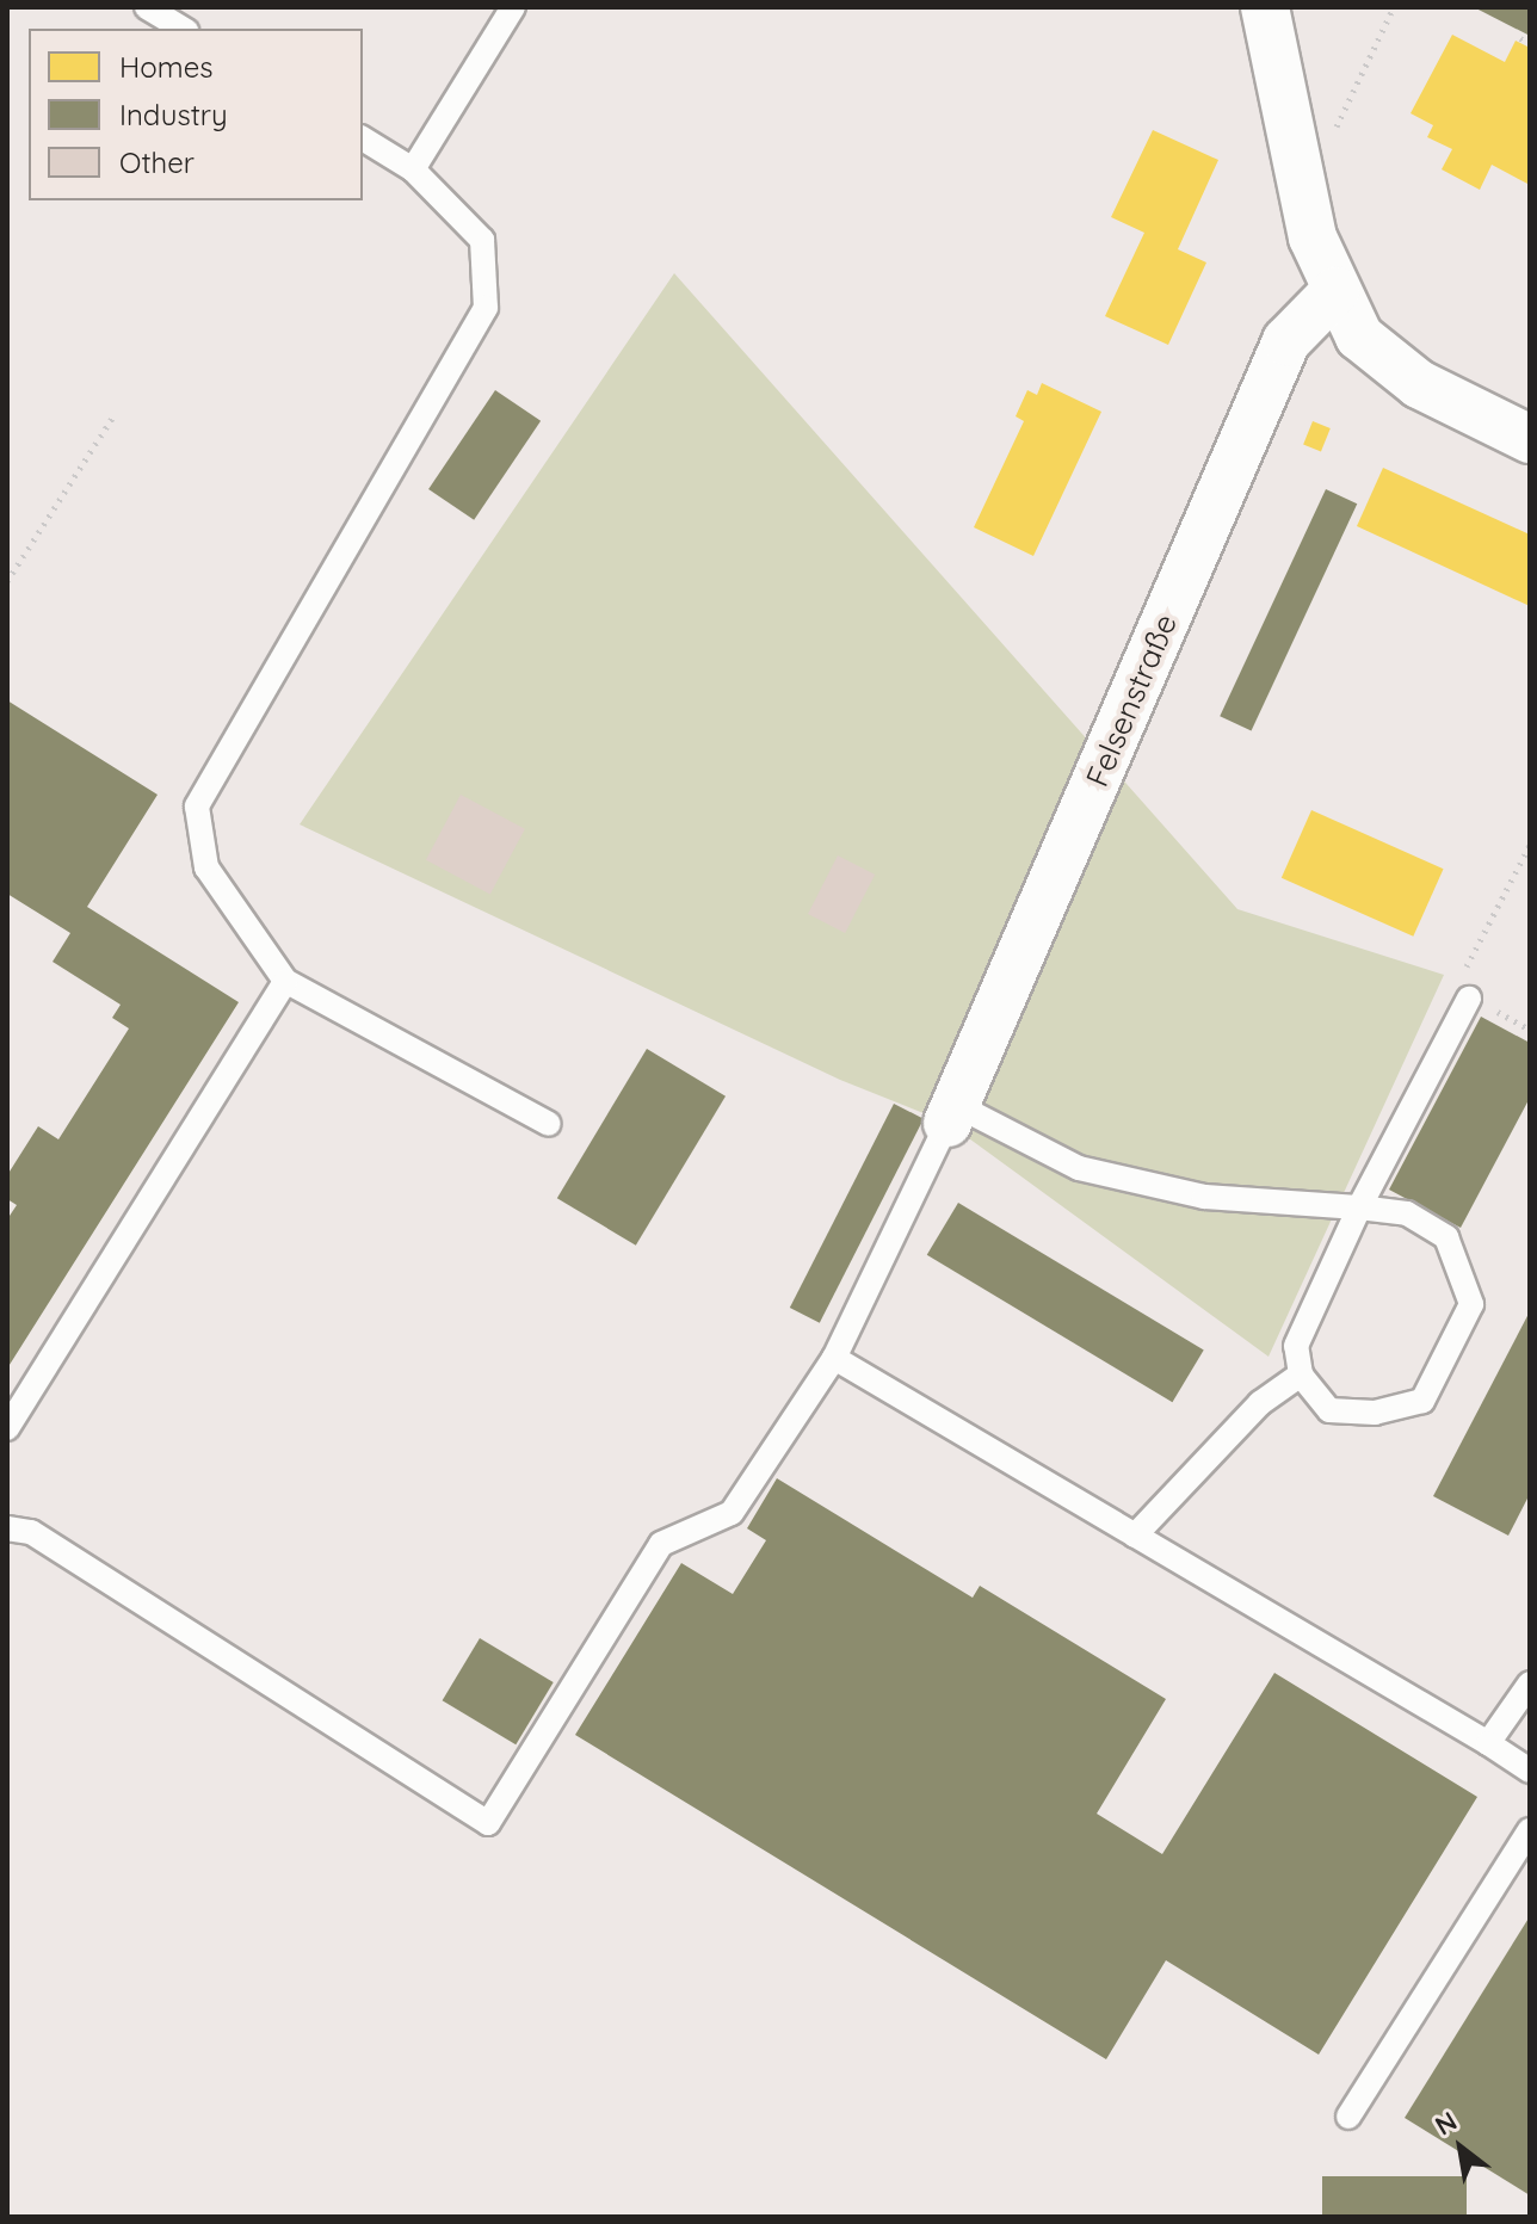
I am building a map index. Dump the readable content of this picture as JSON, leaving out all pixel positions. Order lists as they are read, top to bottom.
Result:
{
  "streets": {
    "street": ["Felsenstraße"]
  },
  "legend": ["Homes", "Industry", "Other"],
  "north": "top left"
}
